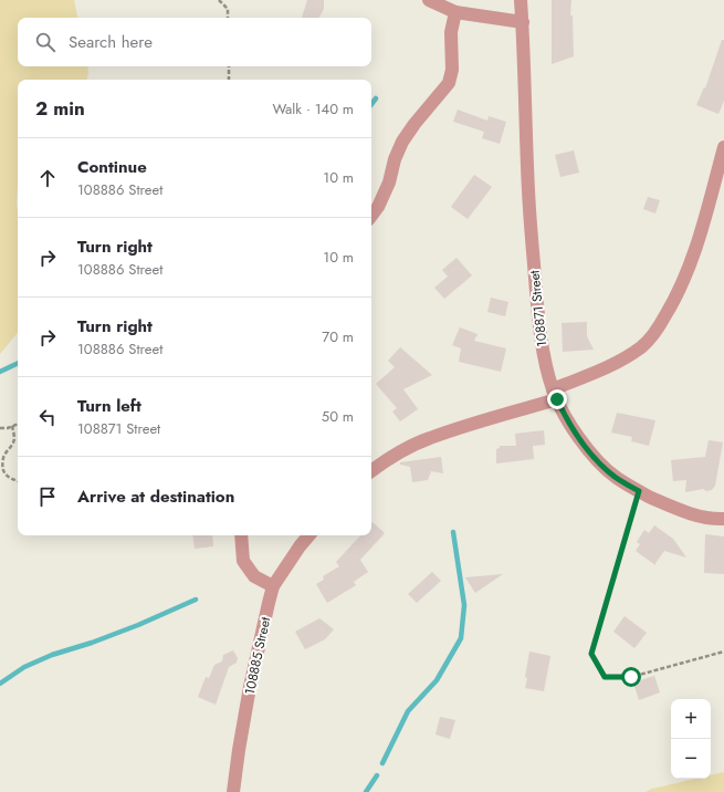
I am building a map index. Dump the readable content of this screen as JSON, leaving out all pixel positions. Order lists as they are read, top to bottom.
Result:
{
  "streets": {
    "street": ["108871 Street", "108885 Street"]
  },
  "page": {
    "search": "Search here",
    "heading": ["2 min", "Walk · 140 m"],
    "list": [
      ["Continue", "108886 Street", "10 m"],
      ["Turn right", "108886 Street", "10 m"],
      ["Turn right", "108886 Street", "70 m"],
      ["Turn left", "108871 Street", "50 m"],
      "Arrive at destination"
    ],
    "map_buttons": ["+", "−"]
  }
}
